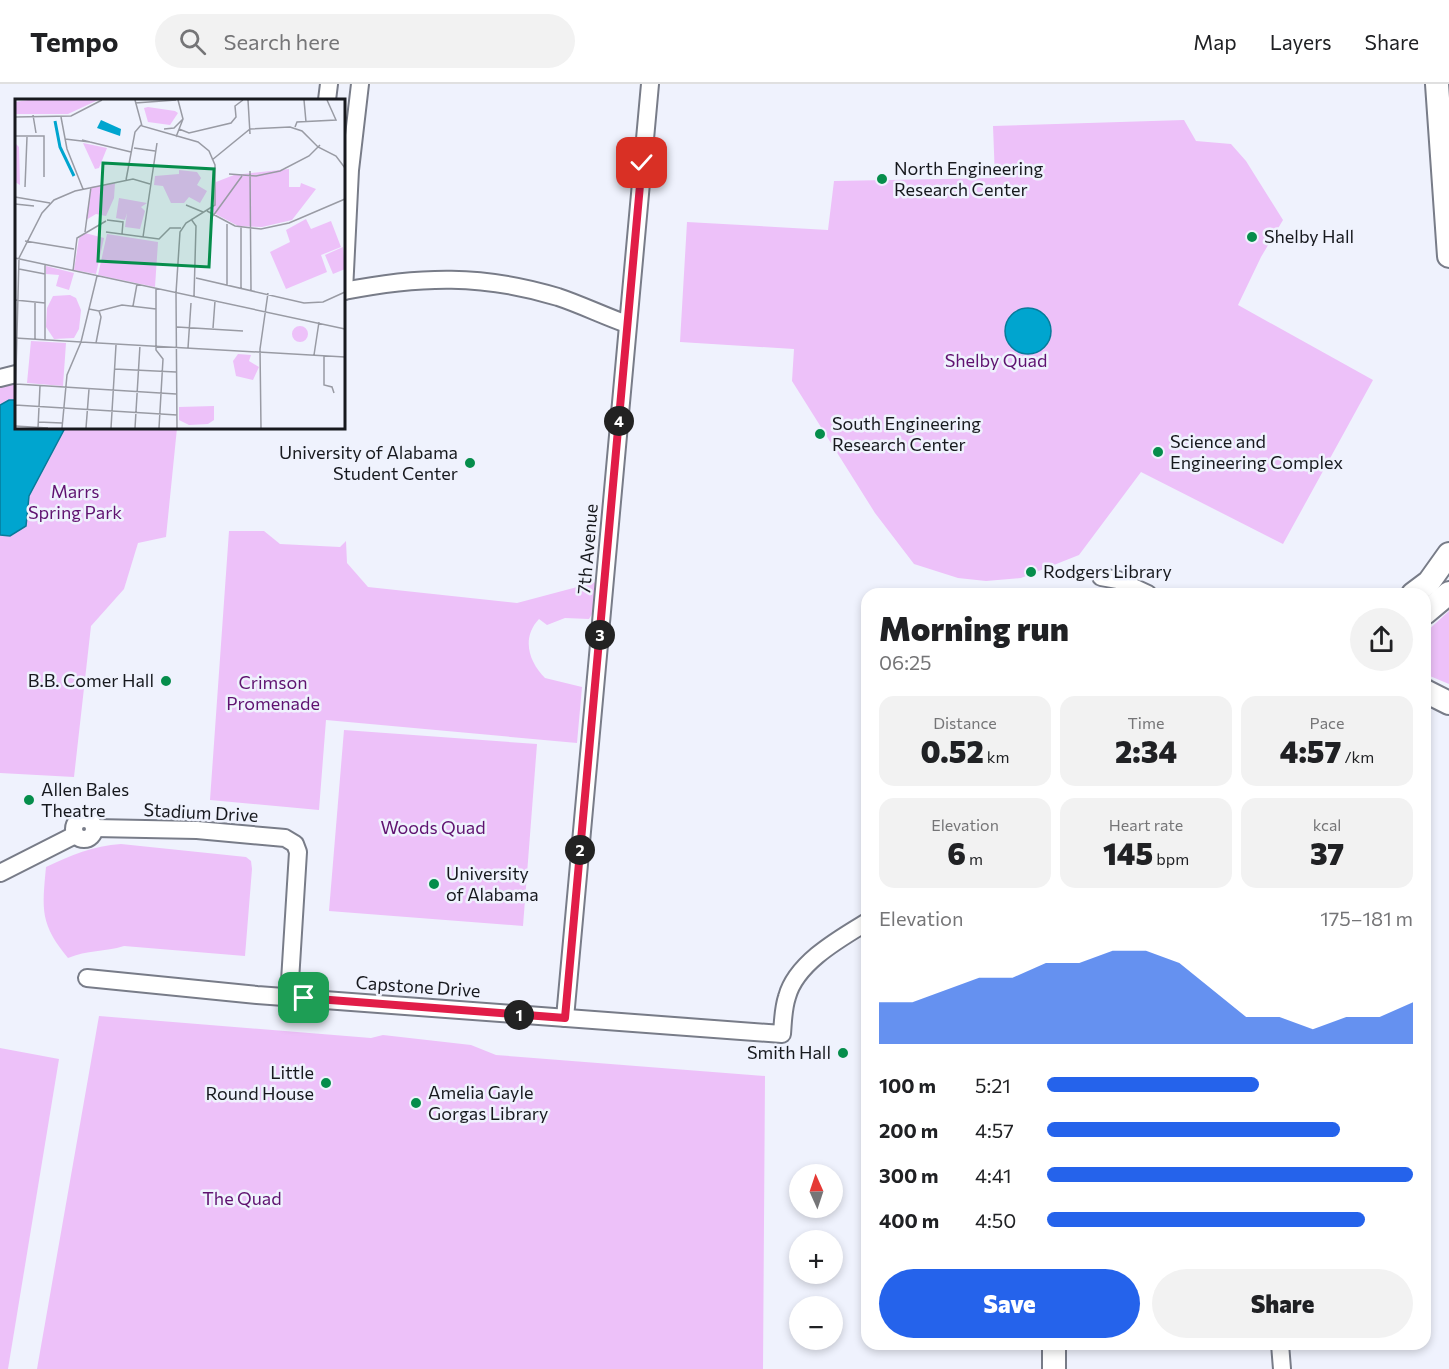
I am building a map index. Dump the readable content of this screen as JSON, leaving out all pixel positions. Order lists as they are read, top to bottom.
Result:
{
  "streets": {
    "street": ["7th Avenue", "Stadium Drive", "Capstone Drive"]
  },
  "crossings": [
    ["7th Avenue", "Capstone Drive"],
    ["Stadium Drive", "Capstone Drive"]
  ],
  "parks": [
    "Shelby Quad",
    "Marrs Spring Park",
    "Crimson Promenade",
    "Woods Quad",
    "The Quad"
  ],
  "places": [
    "North Engineering Research Center",
    "Shelby Hall",
    "South Engineering Research Center",
    "Science and Engineering Complex",
    "University of Alabama Student Center",
    "Rodgers Library",
    "B.B. Comer Hall",
    "Allen Bales Theatre",
    "University of Alabama",
    "Smith Hall",
    "Little Round House",
    "Amelia Gayle Gorgas Library"
  ],
  "north": "top",
  "page": {
    "header": "Tempo",
    "search": "Search here",
    "nav": ["Map", "Layers", "Share"],
    "pins": [
      "4",
      "3",
      "2",
      "1"
    ],
    "heading": ["Morning run", "06:25"],
    "stats": [
      ["Distance", "0.52 km"],
      ["Time", "2:34"],
      ["Pace", "4:57 /km"],
      ["Elevation", "6 m"],
      ["Heart rate", "145 bpm"],
      ["kcal", "37"]
    ],
    "chart": ["Elevation", "175–181 m"],
    "list": [
      {
        "name": "100 m",
        "note": "5:21"
      },
      {
        "name": "200 m",
        "note": "4:57"
      },
      {
        "name": "300 m",
        "note": "4:41"
      },
      {
        "name": "400 m",
        "note": "4:50"
      }
    ],
    "map_buttons": ["+", "−"],
    "buttons": ["Save", "Share"]
  }
}
